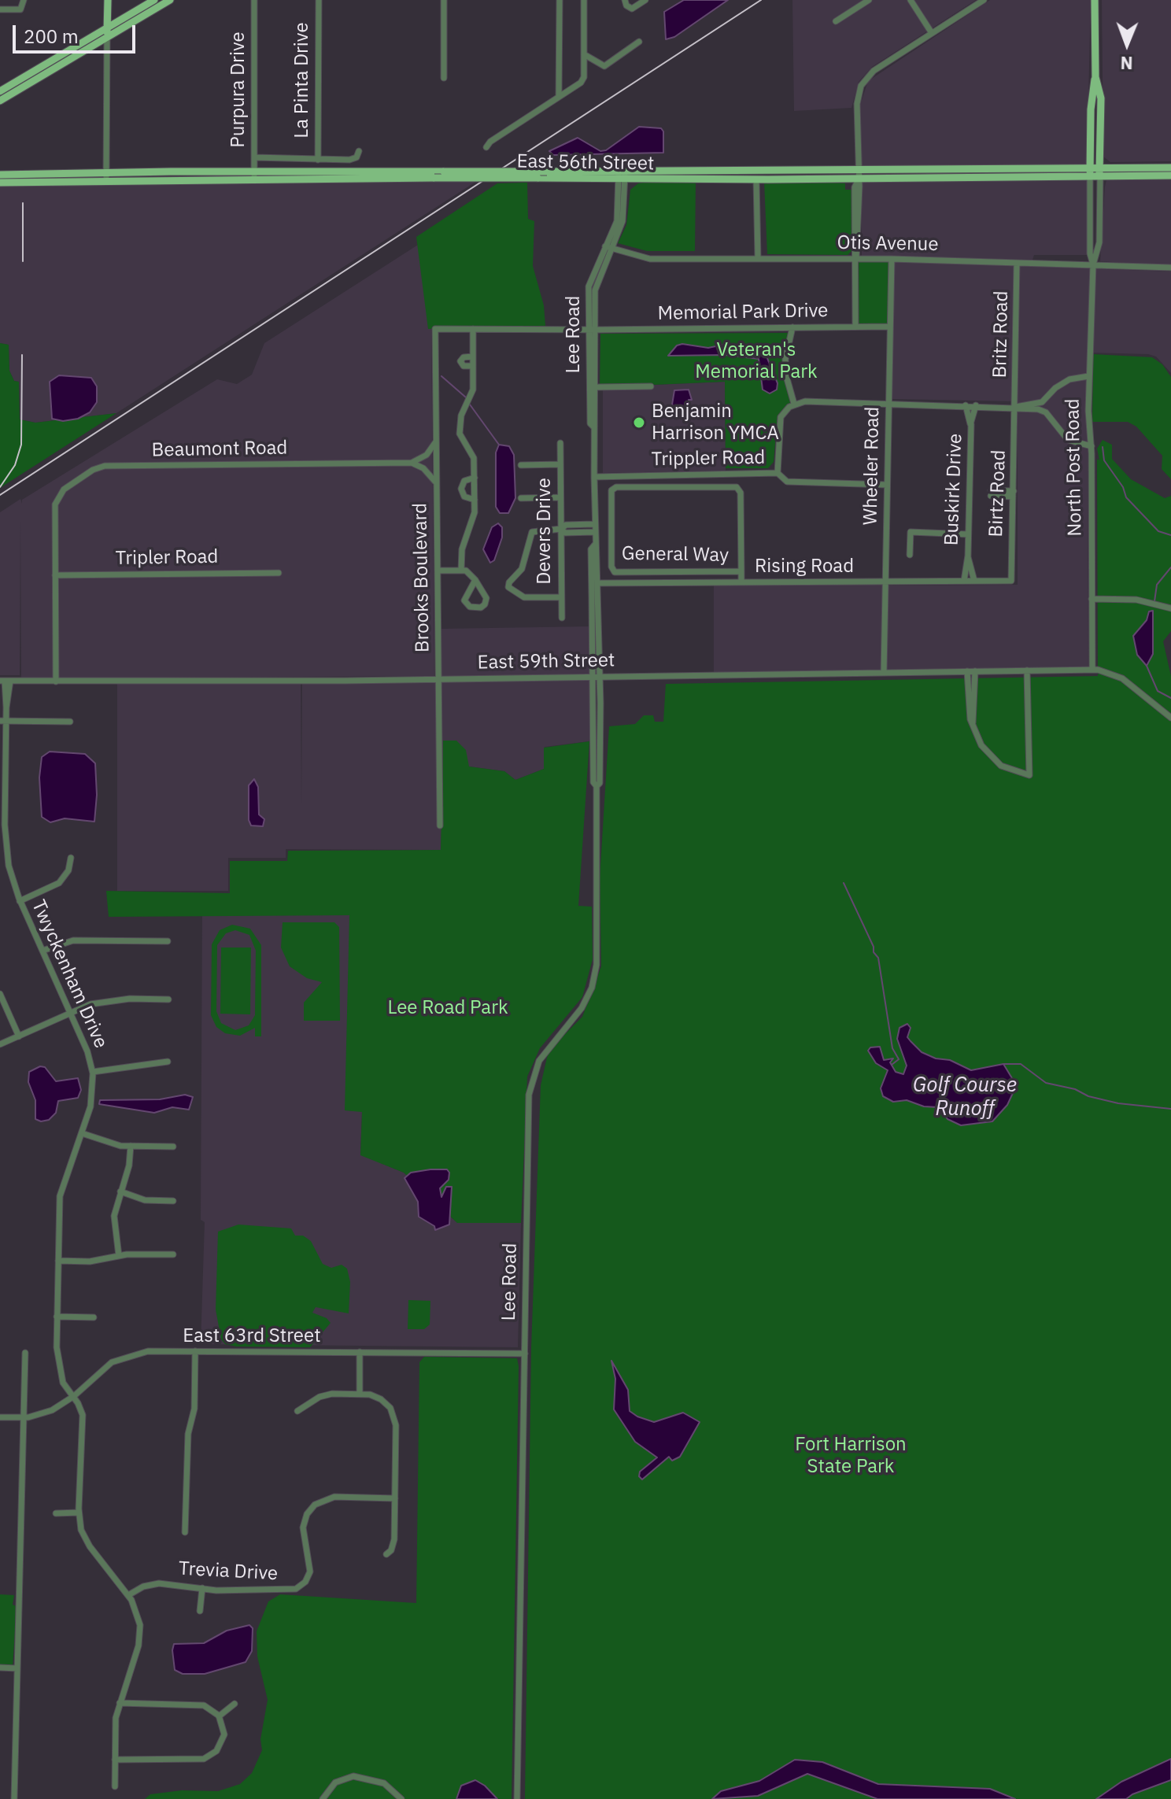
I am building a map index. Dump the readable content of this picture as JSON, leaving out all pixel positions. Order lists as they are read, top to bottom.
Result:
{
  "streets": {
    "main road": ["East 56th Street", "North Post Road"],
    "street": [
      "La Pinta Drive",
      "Purpura Drive",
      "Otis Avenue",
      "Memorial Park Drive",
      "Lee Road",
      "Britz Road",
      "Beaumont Road",
      "Trippler Road",
      "Wheeler Road",
      "Buskirk Drive",
      "Birtz Road",
      "Devers Drive",
      "General Way",
      "Tripler Road",
      "Rising Road",
      "Brooks Boulevard",
      "East 59th Street",
      "Twyckenham Drive",
      "East 63rd Street",
      "Trevia Drive"
    ]
  },
  "crossings": [
    ["Purpura Drive", "East 56th Street"],
    ["East 56th Street", "Lee Road"],
    ["East 56th Street", "North Post Road"],
    ["Otis Avenue", "Lee Road"],
    ["Otis Avenue", "Britz Road"],
    ["Otis Avenue", "Wheeler Road"],
    ["Otis Avenue", "North Post Road"],
    ["Memorial Park Drive", "Lee Road"],
    ["Memorial Park Drive", "Wheeler Road"],
    ["Lee Road", "Trippler Road"],
    ["Lee Road", "General Way"],
    ["Lee Road", "Rising Road"],
    ["Lee Road", "East 59th Street"],
    ["Lee Road", "East 63rd Street"],
    ["Britz Road", "Birtz Road"],
    ["Beaumont Road", "Tripler Road"],
    ["Wheeler Road", "Rising Road"],
    ["Wheeler Road", "East 59th Street"],
    ["North Post Road", "East 59th Street"],
    ["Buskirk Drive", "Rising Road"],
    ["Birtz Road", "Rising Road"],
    ["Brooks Boulevard", "East 59th Street"],
    ["East 59th Street", "Twyckenham Drive"],
    ["Twyckenham Drive", "East 63rd Street"],
    ["Twyckenham Drive", "Trevia Drive"]
  ],
  "water": ["Golf Course Runoff"],
  "parks": ["Veteran's Memorial Park", "Lee Road Park", "Fort Harrison State Park"],
  "places": ["Benjamin Harrison YMCA"],
  "scale_bar": "200 m",
  "north": "bottom"
}
